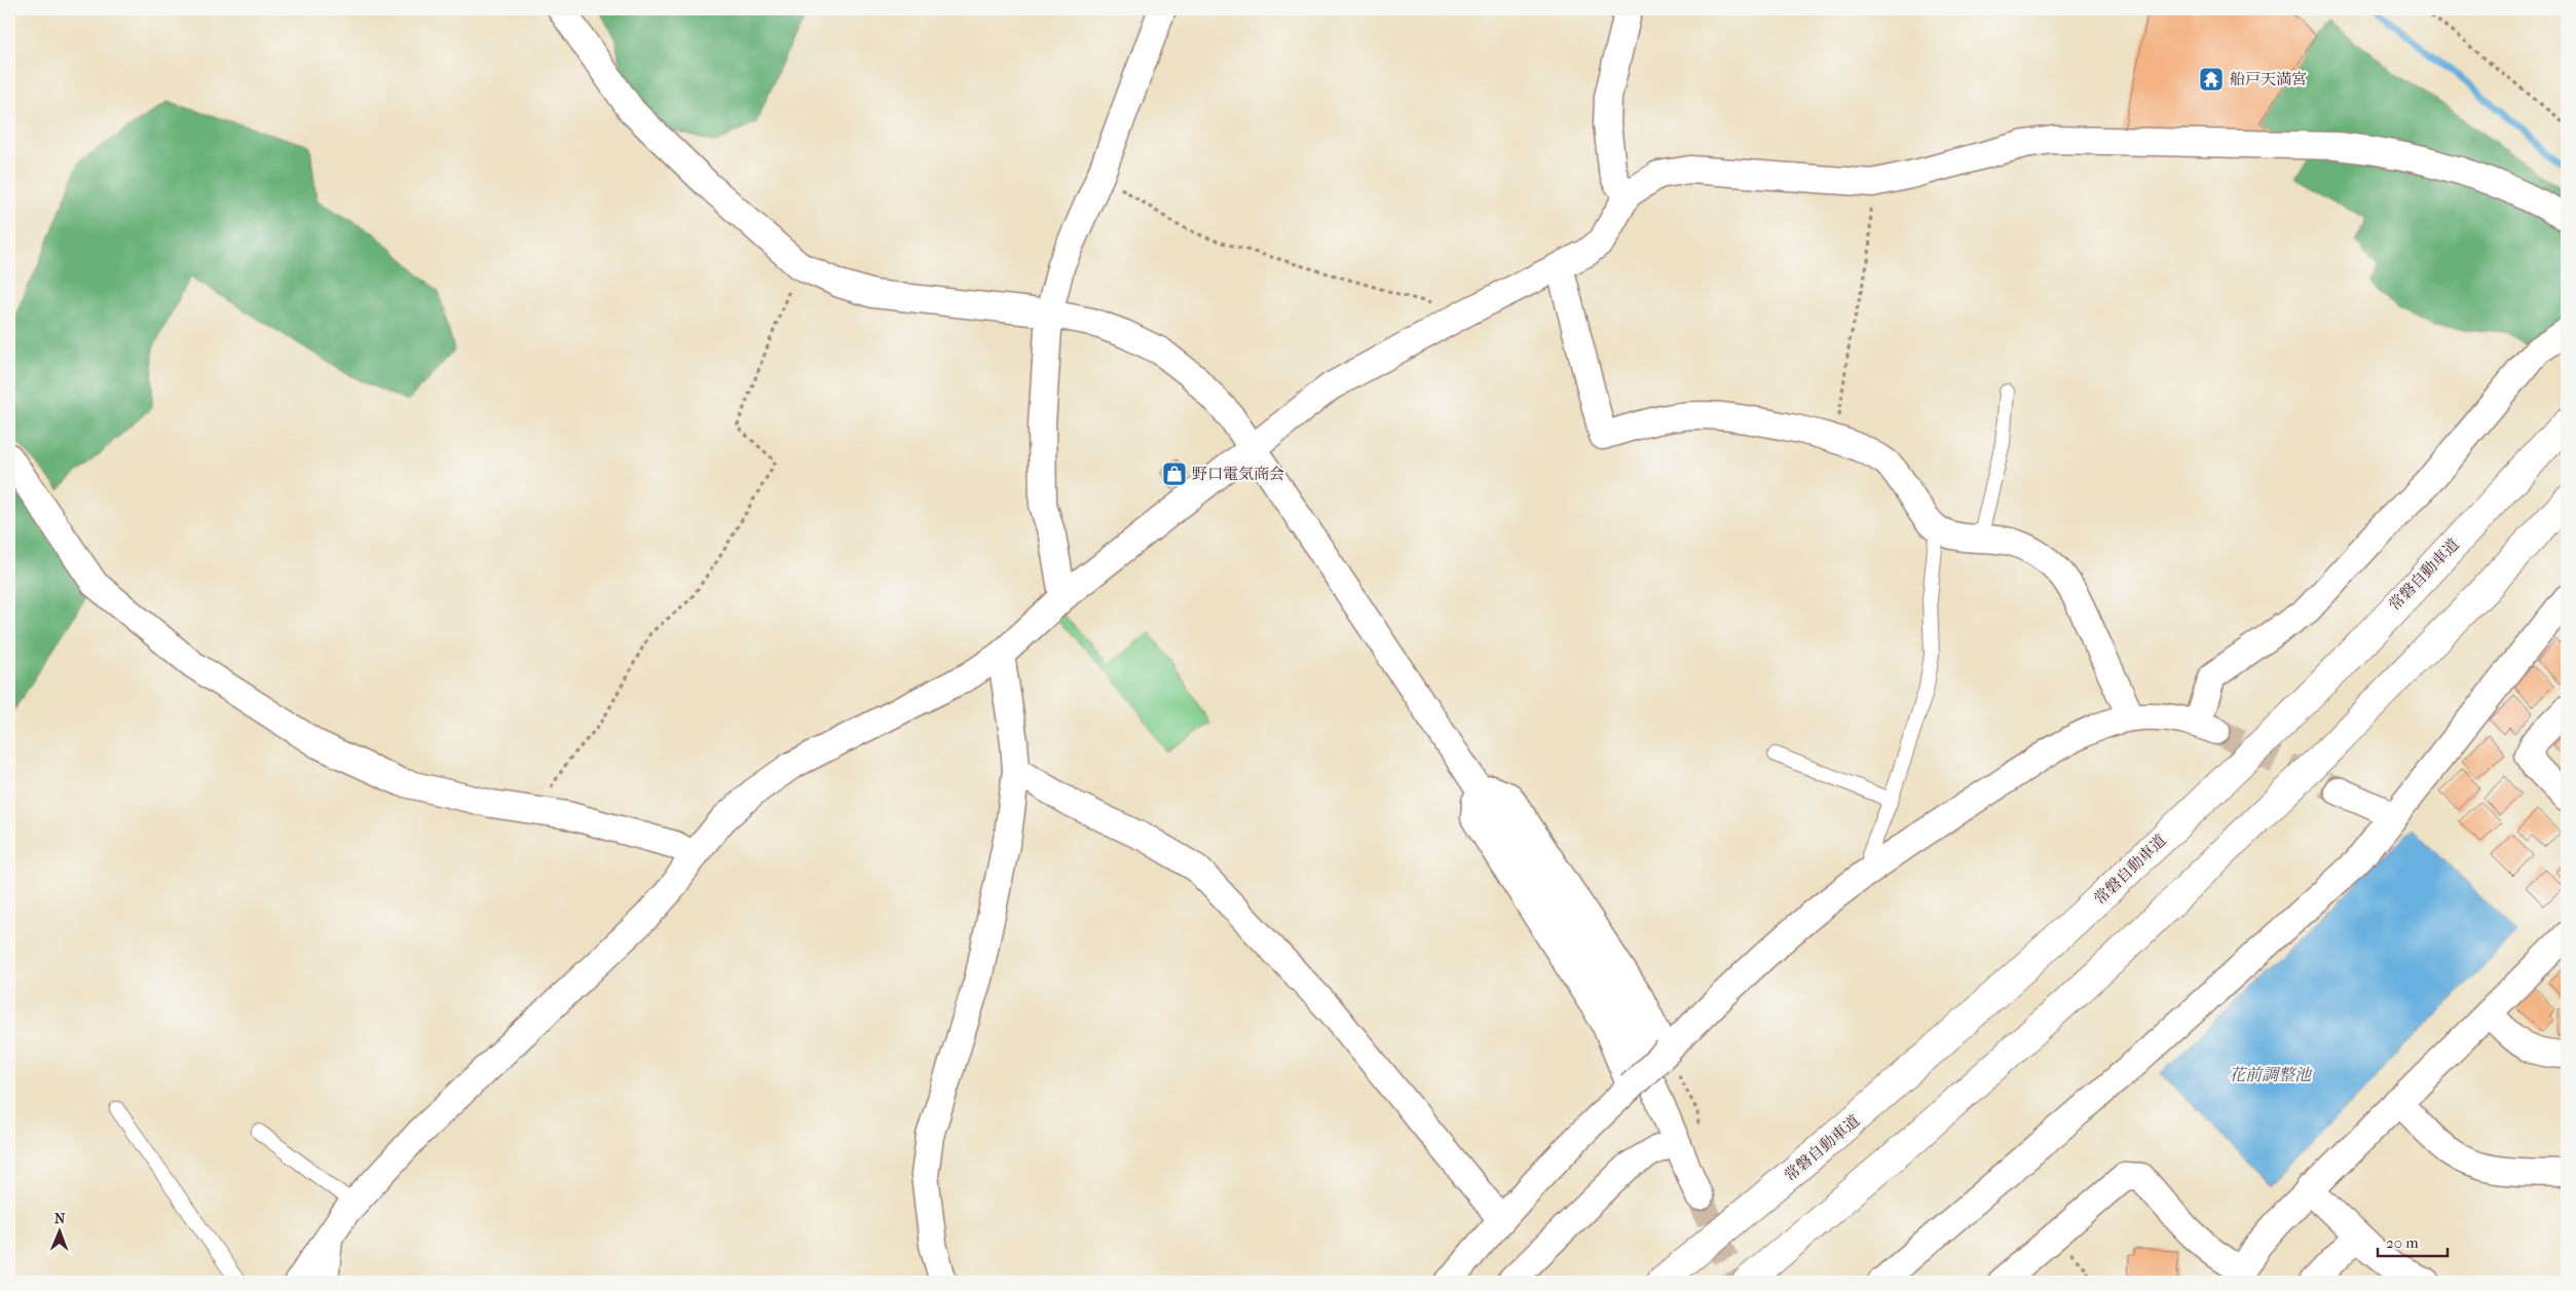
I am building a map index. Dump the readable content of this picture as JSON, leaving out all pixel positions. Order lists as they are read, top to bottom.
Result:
{
  "streets": {
    "highway": ["常磐自動車道"]
  },
  "water": ["花前調整池"],
  "places": {
    "temple": ["船戸天満宮"],
    "shop": ["野口電気商会"]
  },
  "scale_bar": "20 m",
  "north": "top"
}
